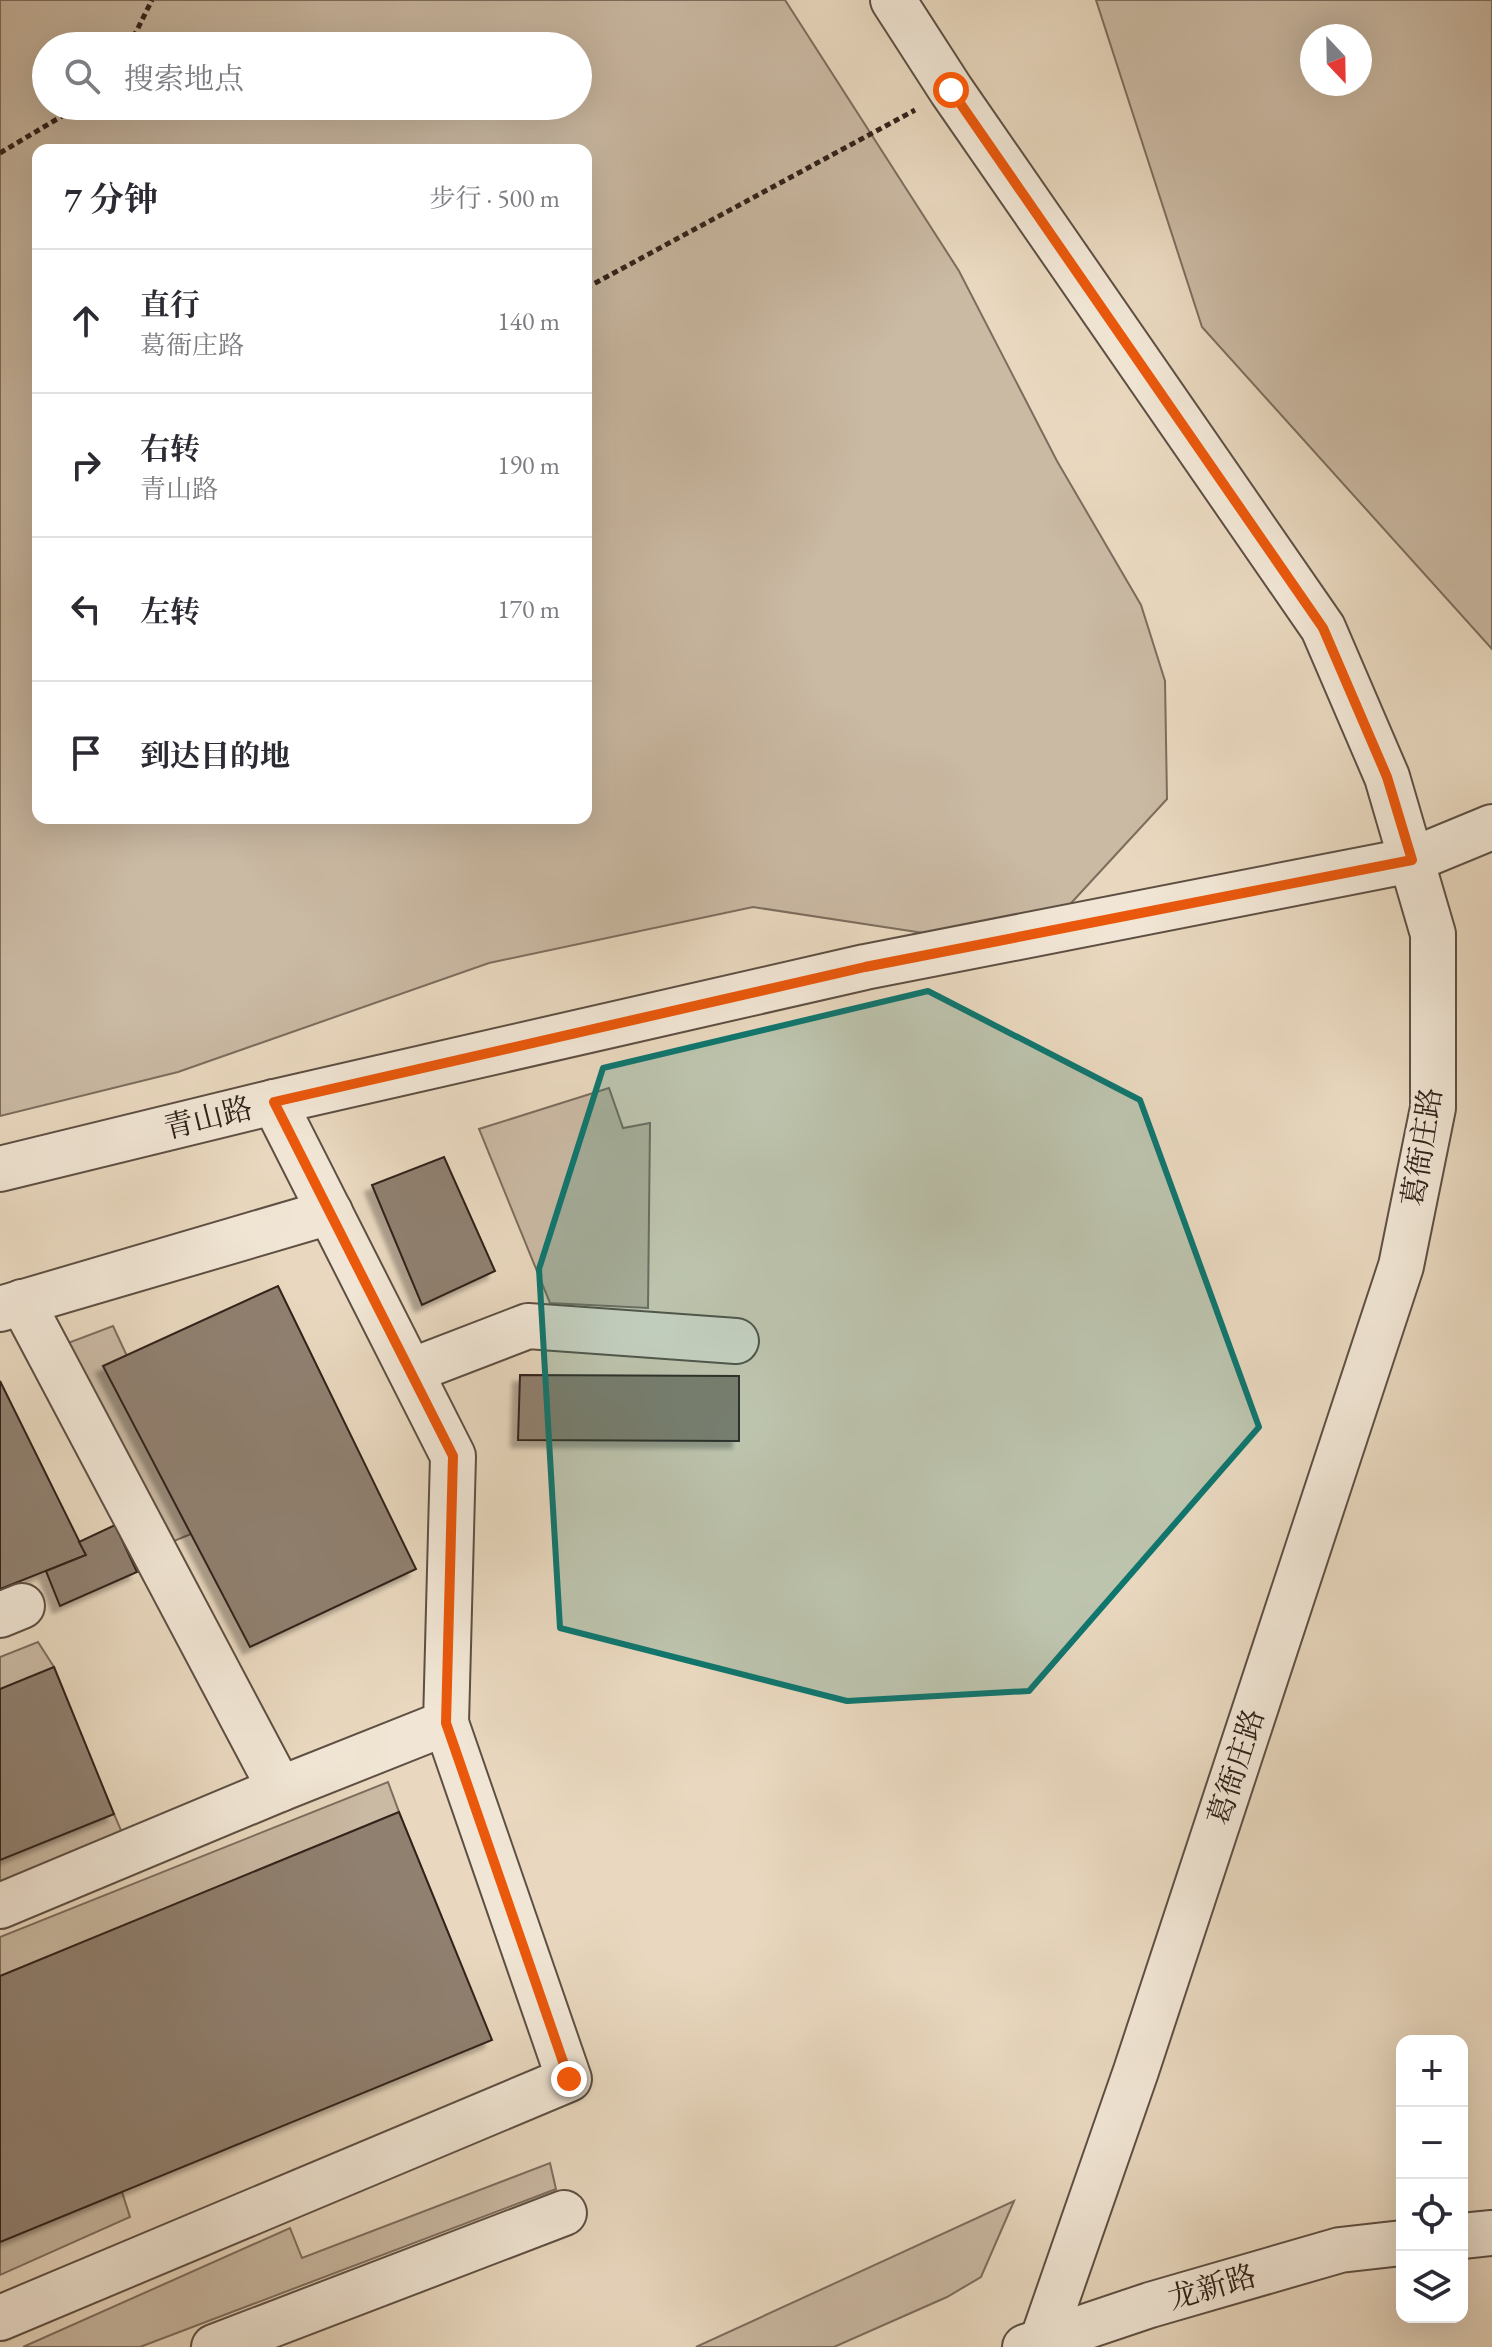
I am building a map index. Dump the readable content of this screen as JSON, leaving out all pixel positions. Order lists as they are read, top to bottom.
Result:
{
  "streets": {
    "street": ["青山路", "葛衙庄路", "龙新路"]
  },
  "crossings": [
    ["青山路", "葛衙庄路"],
    ["葛衙庄路", "龙新路"]
  ],
  "north": "bottom",
  "page": {
    "search": "搜索地点",
    "heading": ["7 分钟", "步行 · 500 m"],
    "list": [
      ["直行", "葛衙庄路", "140 m"],
      ["右转", "青山路", "190 m"],
      ["左转", "170 m"],
      "到达目的地"
    ],
    "map_buttons": ["+", "−"]
  }
}
